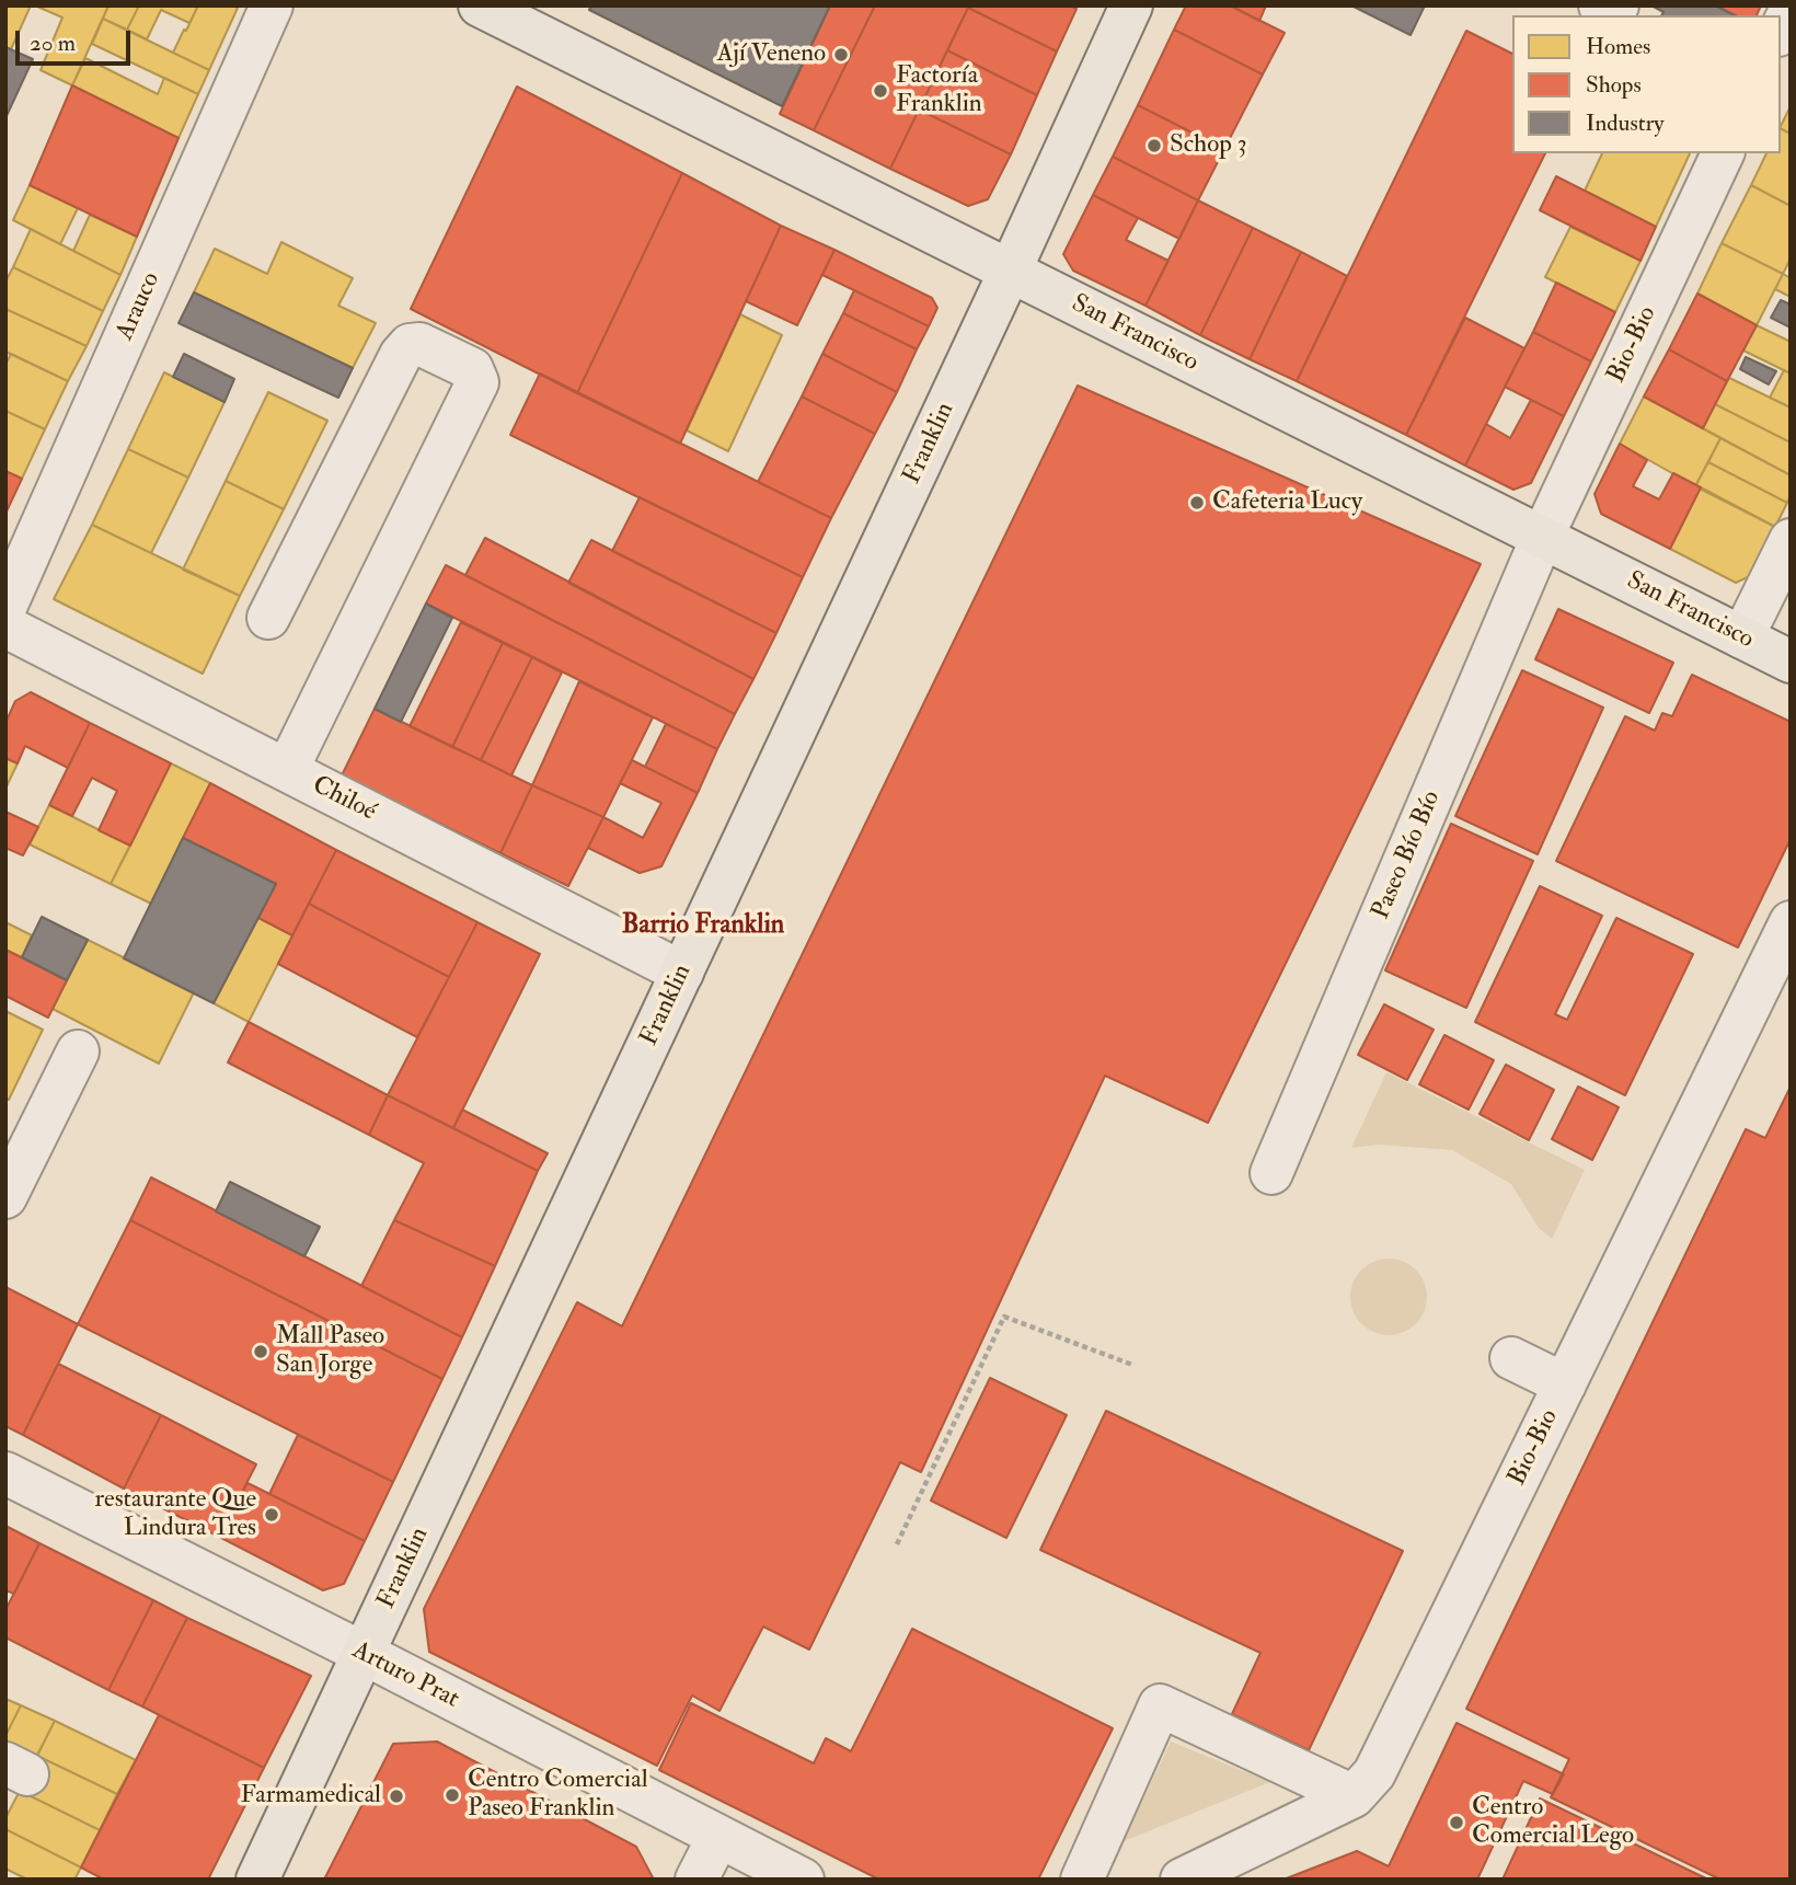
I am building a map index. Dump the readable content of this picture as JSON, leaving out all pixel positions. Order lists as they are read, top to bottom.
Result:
{
  "streets": {
    "main road": ["San Francisco", "Franklin"],
    "street": [
      "Arauco",
      "Bio-Bio",
      "Chiloé",
      "Paseo Bío Bío",
      "Arturo Prat"
    ]
  },
  "crossings": [
    ["San Francisco", "Bio-Bio"],
    ["San Francisco", "Franklin"],
    ["San Francisco", "Paseo Bío Bío"],
    ["Bio-Bio", "Paseo Bío Bío"],
    ["Franklin", "Chiloé"],
    ["Franklin", "Arturo Prat"]
  ],
  "districts": ["Barrio Franklin"],
  "places": [
    "Ají Veneno",
    "Factoría Franklin",
    "Schop 3",
    "Cafeteria Lucy",
    "Mall Paseo San Jorge",
    "restaurante Que Lindura Tres",
    "Centro Comercial Paseo Franklin",
    "Farmamedical",
    "Centro Comercial Lego"
  ],
  "legend": ["Homes", "Shops", "Industry"],
  "scale_bar": "20 m"
}
